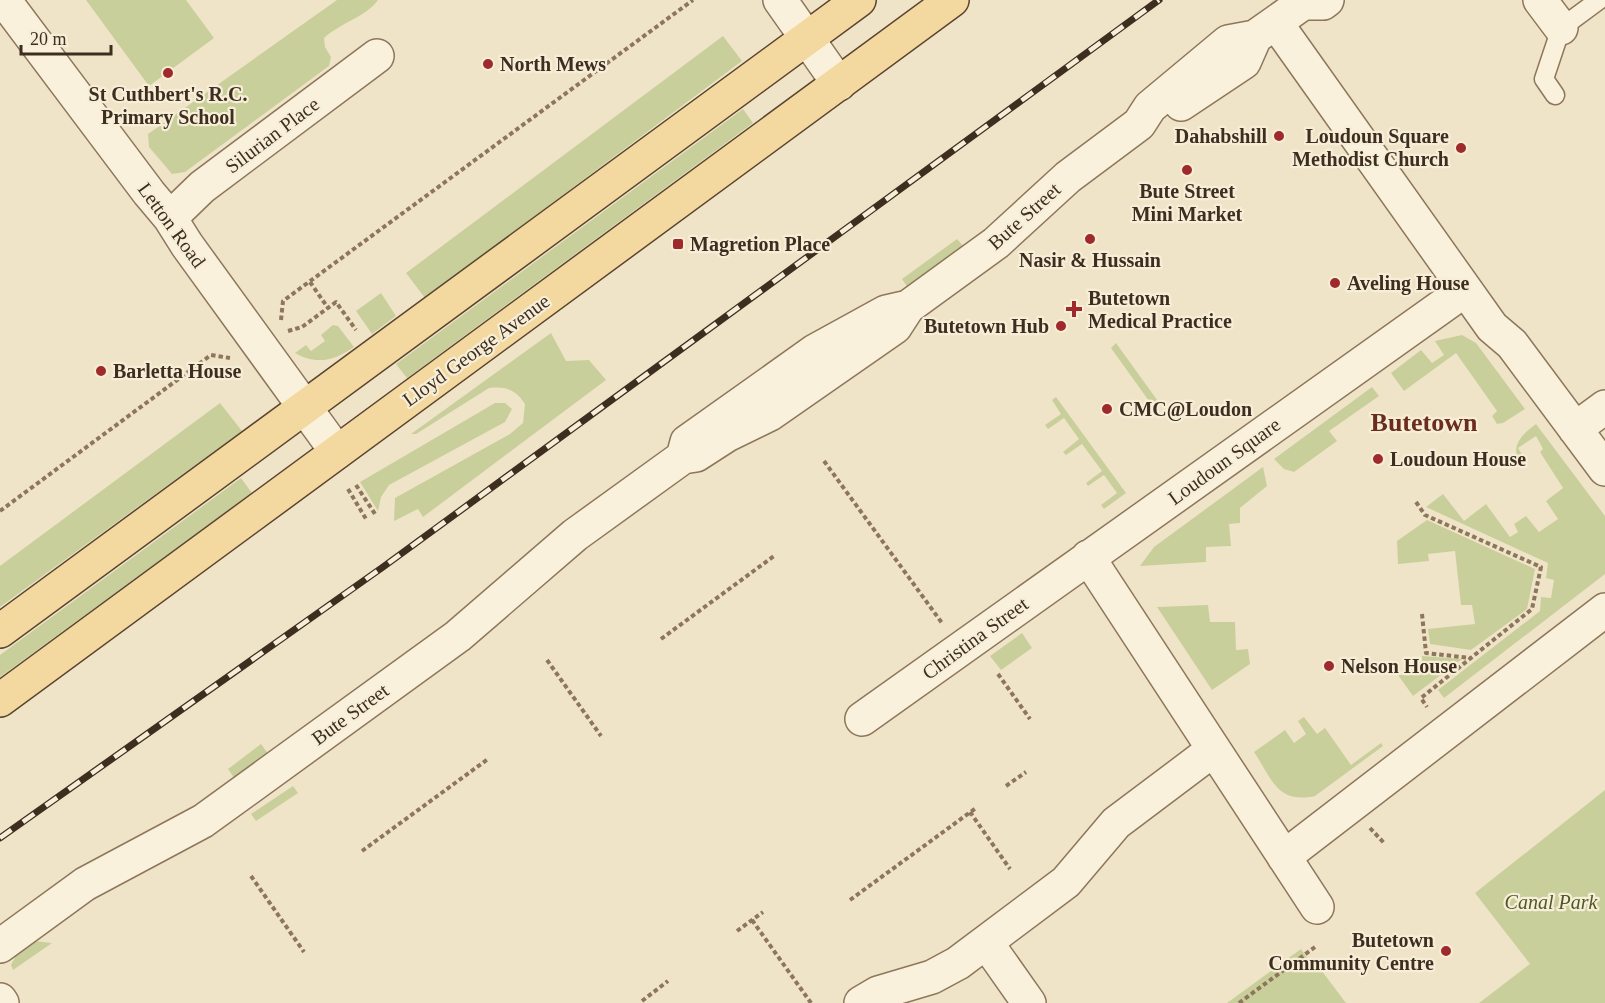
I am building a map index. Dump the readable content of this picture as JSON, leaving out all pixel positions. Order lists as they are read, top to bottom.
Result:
{
  "streets": {
    "main road": ["Lloyd George Avenue"],
    "street": [
      "Silurian Place",
      "Bute Street",
      "Letton Road",
      "Loudoun Square",
      "Christina Street"
    ]
  },
  "crossings": [
    ["Silurian Place", "Letton Road"],
    ["Letton Road", "Lloyd George Avenue"],
    ["Loudoun Square", "Christina Street"]
  ],
  "districts": ["Butetown"],
  "parks": ["Canal Park"],
  "places": {
    "other": [
      "North Mews",
      "St Cuthbert's R.C. Primary School",
      "Dahabshill",
      "Loudoun Square Methodist Church",
      "Bute Street Mini Market",
      "Nasir & Hussain",
      "Aveling House",
      "Butetown Hub",
      "Barletta House",
      "CMC@Loudon",
      "Loudoun House",
      "Nelson House",
      "Butetown Community Centre"
    ],
    "transit": ["Magretion Place"],
    "health": ["Butetown Medical Practice"]
  },
  "scale_bar": "20 m"
}
